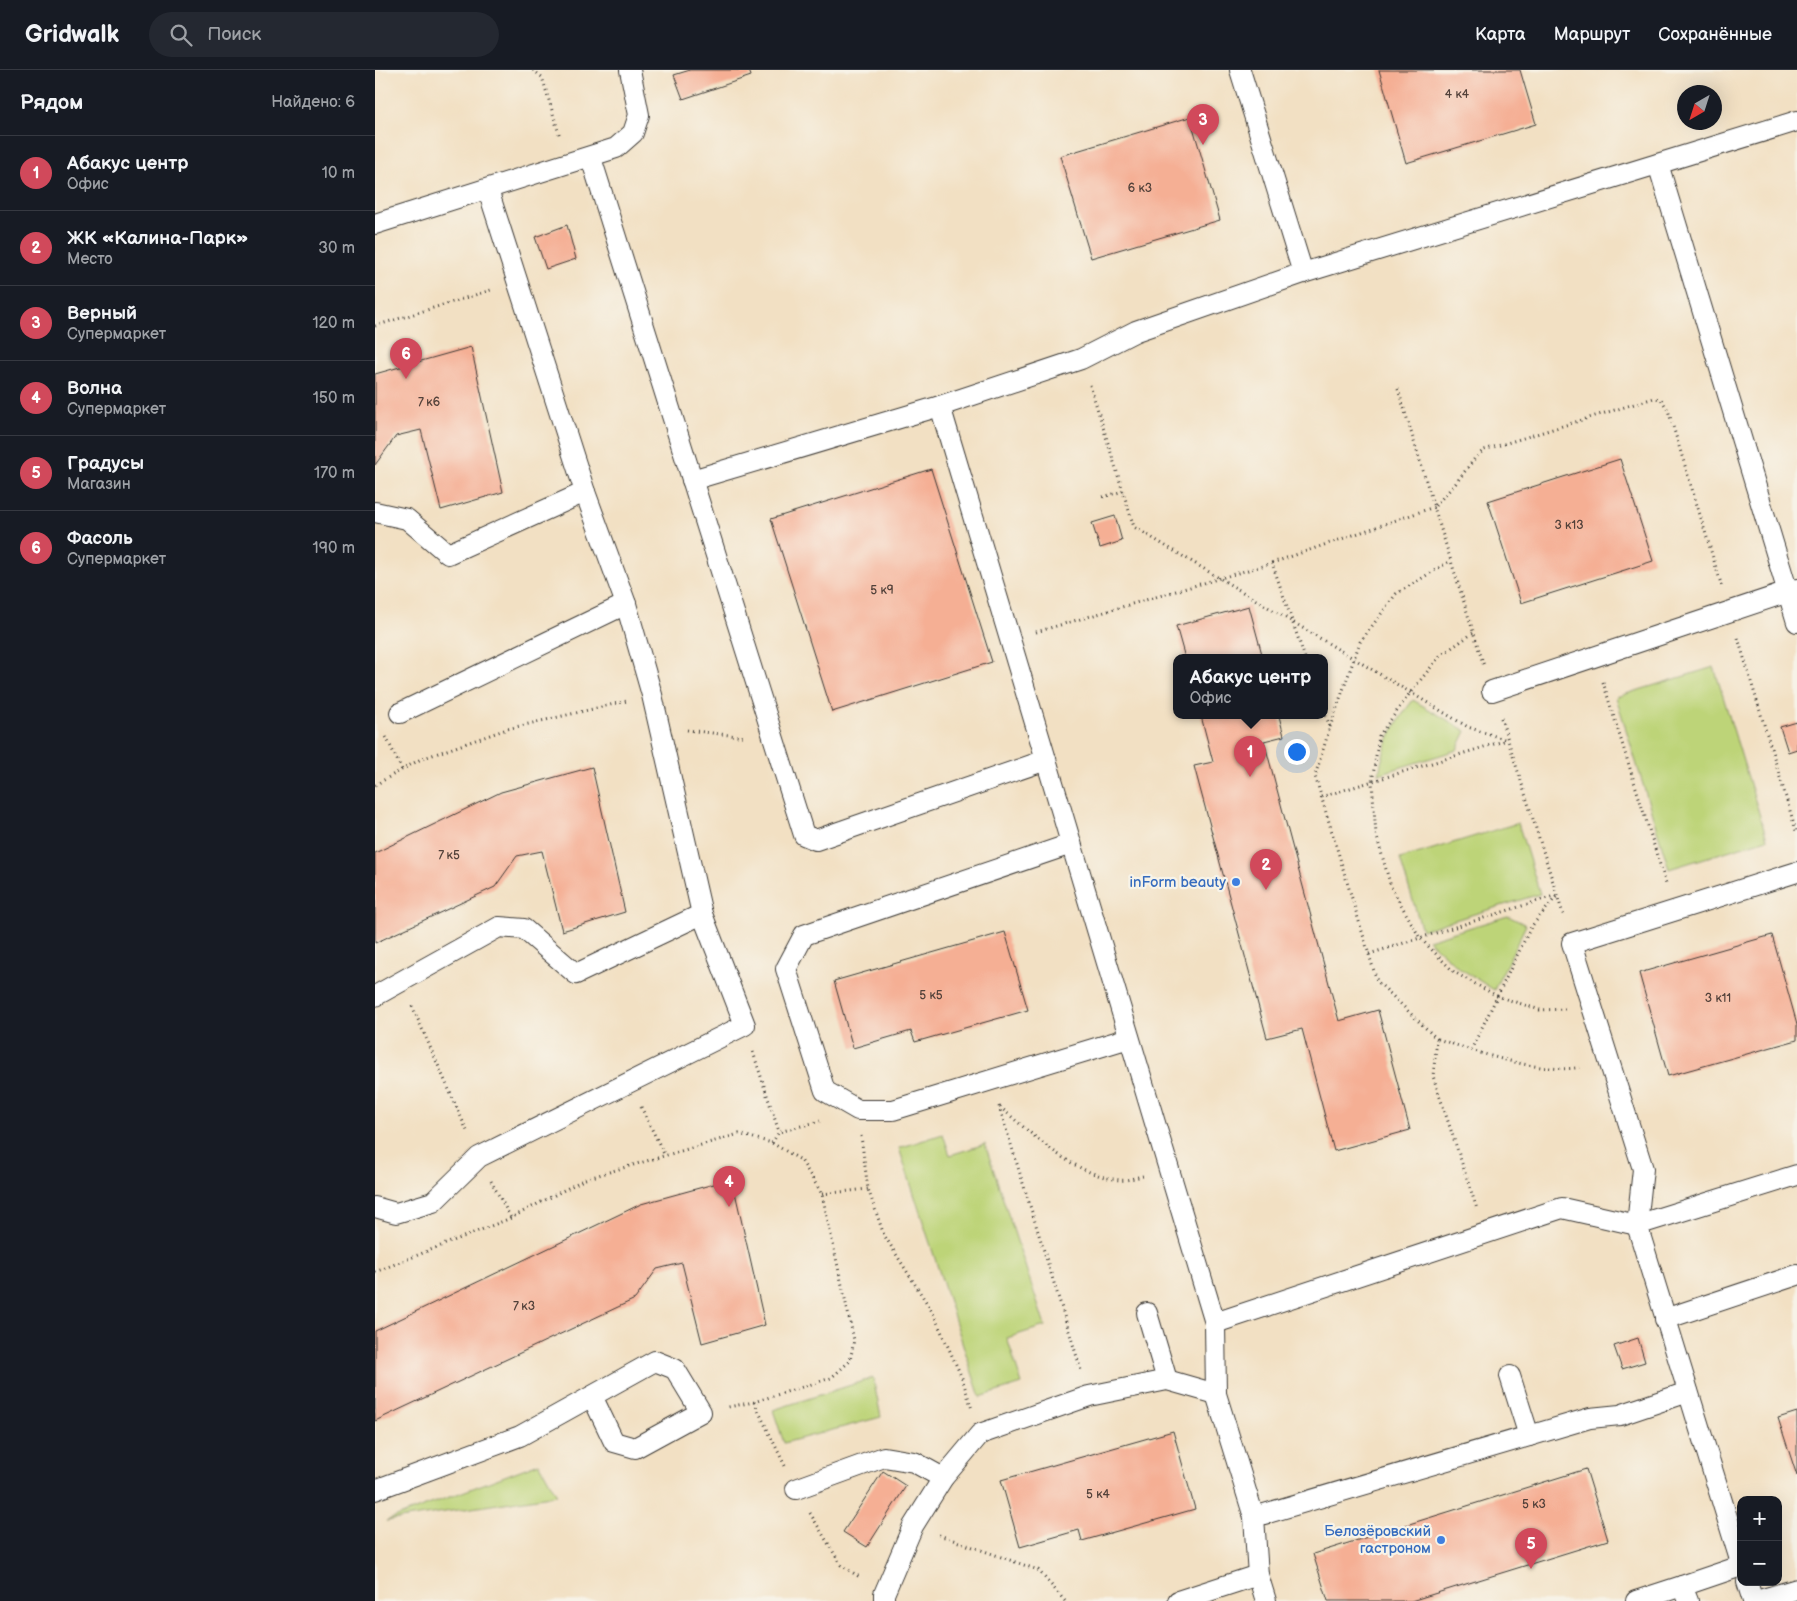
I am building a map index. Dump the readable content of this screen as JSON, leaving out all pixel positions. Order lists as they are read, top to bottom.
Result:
{
  "places": ["inForm beauty", "Белозёровский гастроном"],
  "house_numbers": [
    "4 к4",
    "6 к3",
    "7 к6",
    "3 к13",
    "5 к9",
    "7 к5",
    "5 к5",
    "3 к11",
    "7 к3",
    "5 к4",
    "5 к3"
  ],
  "north": "bottom left",
  "page": {
    "header": "Gridwalk",
    "search": "Поиск",
    "nav": ["Карта", "Маршрут", "Сохранённые"],
    "heading": ["Рядом", "Найдено: 6"],
    "pins": [
      "3",
      "6",
      "1",
      "2",
      "4",
      "5"
    ],
    "list": [
      {
        "mark": "1",
        "name": "Абакус центр",
        "note": "Офис",
        "value": "10 m"
      },
      {
        "mark": "2",
        "name": "ЖК «Калина-Парк»",
        "note": "Место",
        "value": "30 m"
      },
      {
        "mark": "3",
        "name": "Верный",
        "note": "Супермаркет",
        "value": "120 m"
      },
      {
        "mark": "4",
        "name": "Волна",
        "note": "Супермаркет",
        "value": "150 m"
      },
      {
        "mark": "5",
        "name": "Градусы",
        "note": "Магазин",
        "value": "170 m"
      },
      {
        "mark": "6",
        "name": "Фасоль",
        "note": "Супермаркет",
        "value": "190 m"
      }
    ],
    "popup": ["Абакус центр", "Офис"],
    "map_buttons": ["+", "−"]
  }
}
